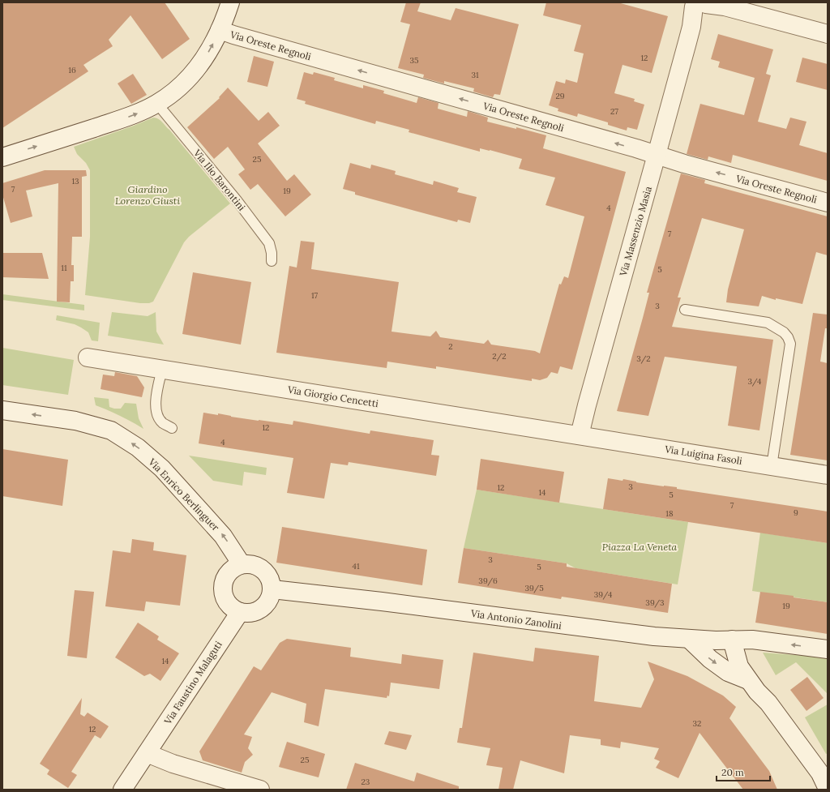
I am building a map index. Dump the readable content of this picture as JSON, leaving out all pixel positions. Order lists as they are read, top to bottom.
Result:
{
  "streets": {
    "street": [
      "Via Oreste Regnoli",
      "Via Massenzio Masìa",
      "Via Giorgio Cencetti",
      "Via Luigina Fasoli",
      "Via Enrico Berlinguer",
      "Via Antonio Zanolini",
      "Via Faustino Malaguti"
    ],
    "lane": ["Via Ilio Barontini"]
  },
  "crossings": [
    ["Via Oreste Regnoli", "Via Massenzio Masìa"],
    ["Via Massenzio Masìa", "Via Giorgio Cencetti"],
    ["Via Massenzio Masìa", "Via Luigina Fasoli"],
    ["Via Giorgio Cencetti", "Via Luigina Fasoli"],
    ["Via Enrico Berlinguer", "Via Antonio Zanolini"],
    ["Via Enrico Berlinguer", "Via Faustino Malaguti"],
    ["Via Antonio Zanolini", "Via Faustino Malaguti"]
  ],
  "one_way": ["Via Oreste Regnoli", "Via Enrico Berlinguer"],
  "parks": ["Giardino Lorenzo Giusti", "Piazza La Veneta"],
  "house_numbers": [
    "12",
    "35",
    "16",
    "31",
    "29",
    "27",
    "25",
    "13",
    "7",
    "19",
    "4",
    "7",
    "11",
    "5",
    "17",
    "3",
    "2",
    "2/2",
    "3/2",
    "3/4",
    "12",
    "4",
    "3",
    "12",
    "14",
    "5",
    "7",
    "9",
    "18",
    "3",
    "41",
    "5",
    "39/6",
    "39/5",
    "39/4",
    "39/3",
    "19",
    "14",
    "32",
    "12",
    "25",
    "23"
  ],
  "scale_bar": "20 m"
}
